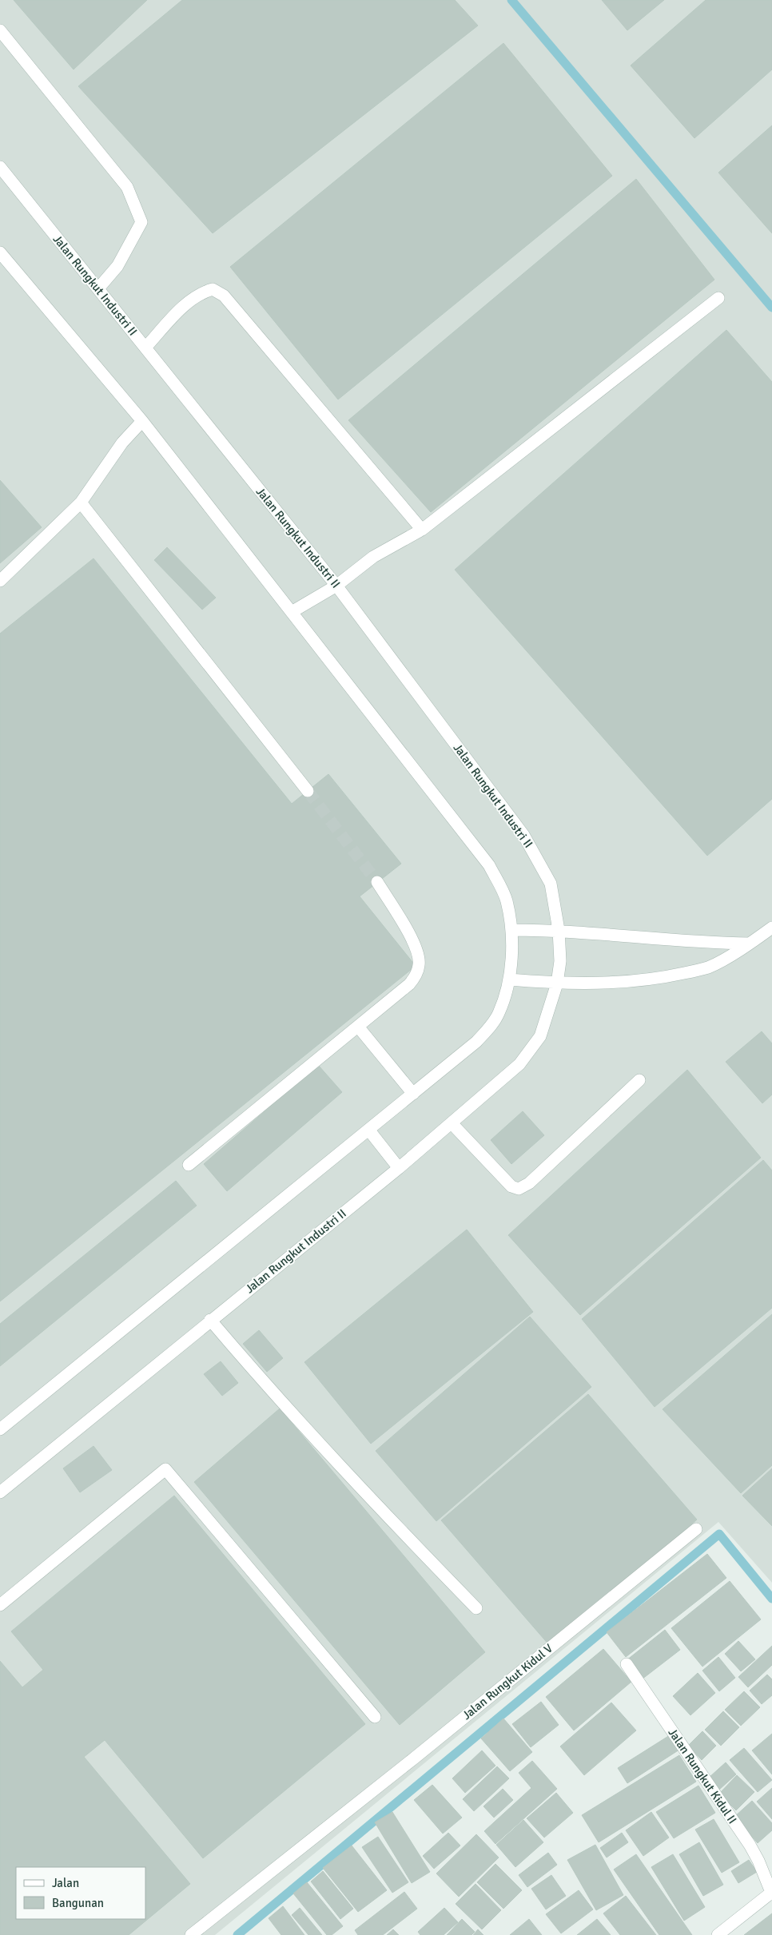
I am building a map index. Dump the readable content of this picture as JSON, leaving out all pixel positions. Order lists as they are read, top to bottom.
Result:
{
  "streets": {
    "street": ["Jalan Rungkut Industri II", "Jalan Rungkut Kidul V", "Jalan Rungkut Kidul II"]
  },
  "legend": ["Jalan", "Bangunan"]
}
